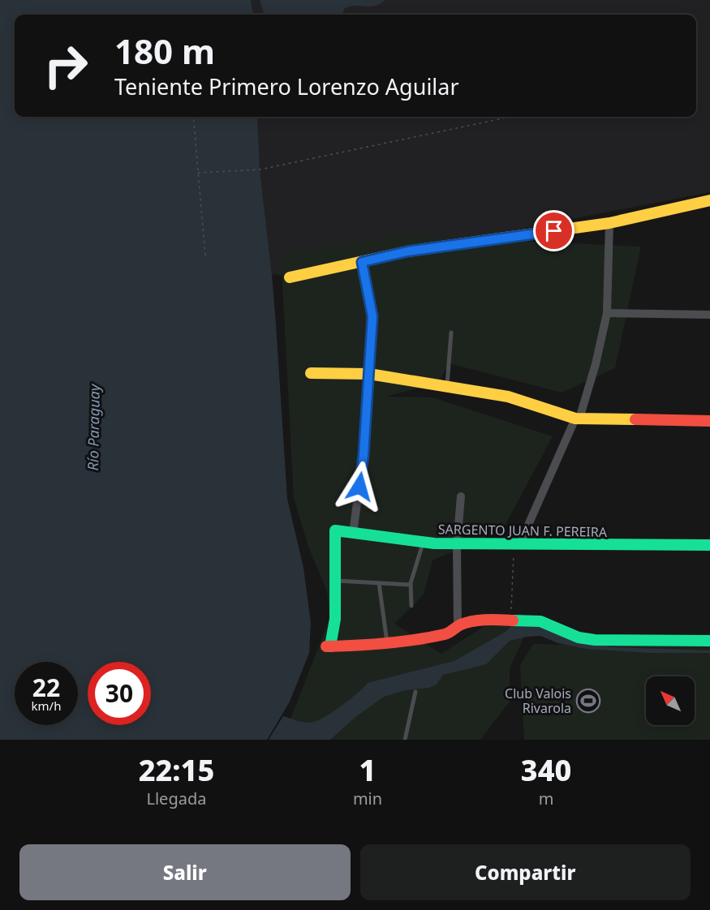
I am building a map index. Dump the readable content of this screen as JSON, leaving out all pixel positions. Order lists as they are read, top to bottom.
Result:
{
  "streets": {
    "street": ["SARGENTO JUAN F. PEREIRA"]
  },
  "water": ["Río Paraguay"],
  "places": {
    "sports": ["Club Valois Rivarola"]
  },
  "north": "top left",
  "page": {
    "turn": ["180 m", "Teniente Primero Lorenzo Aguilar"],
    "speed": "22 km/h",
    "limit": "30",
    "eta": [
      "22:15",
      "Llegada",
      "1",
      "min",
      "340",
      "m"
    ],
    "buttons": ["Salir", "Compartir"]
  }
}
